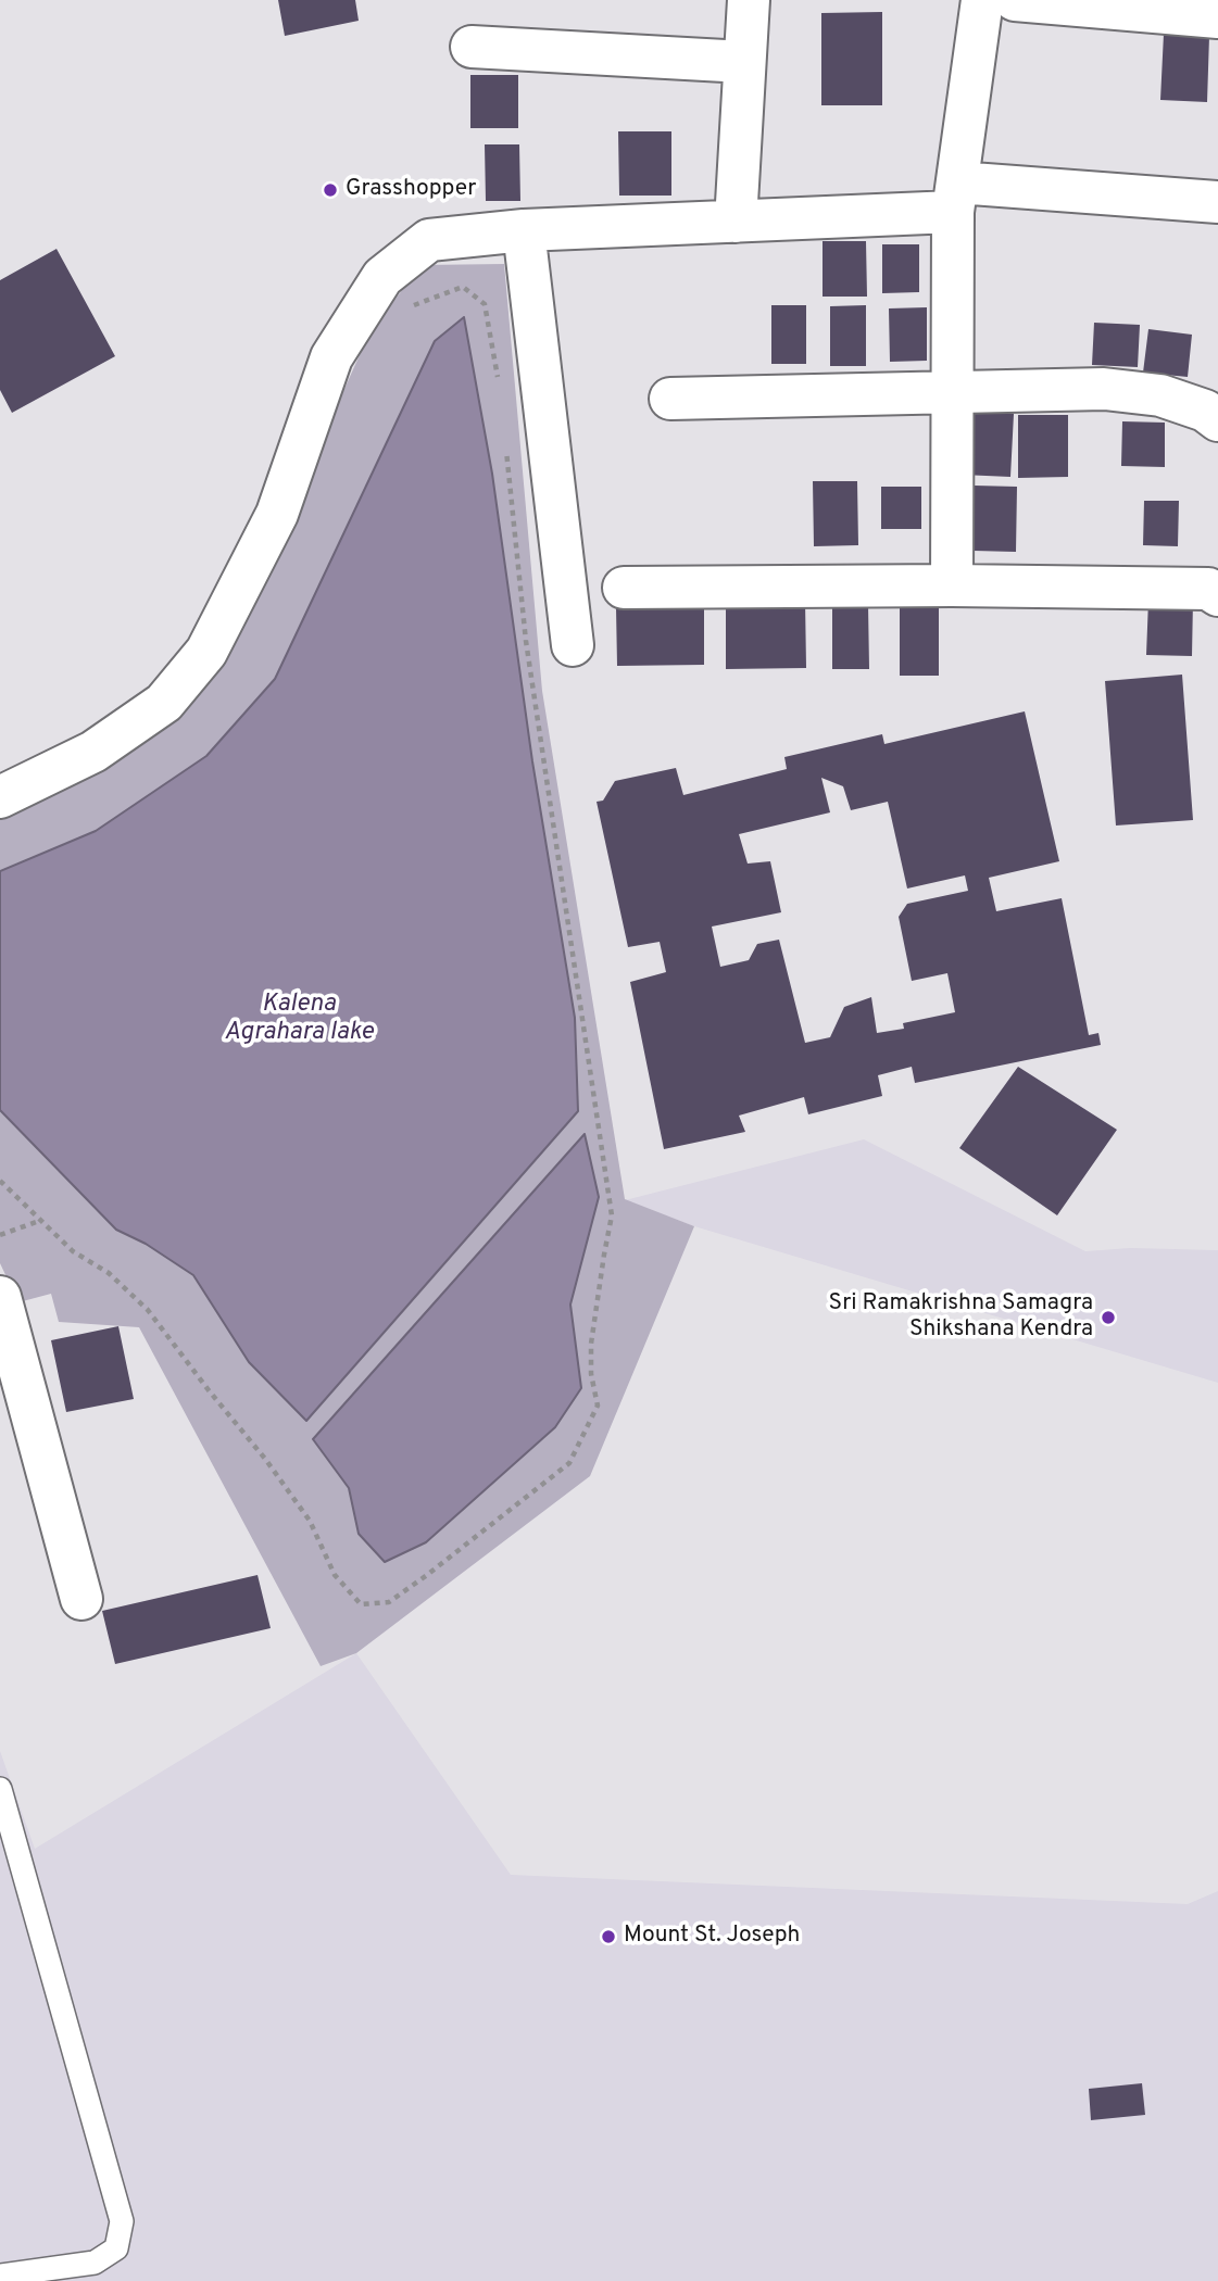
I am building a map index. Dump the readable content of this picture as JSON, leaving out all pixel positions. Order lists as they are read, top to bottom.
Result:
{
  "water": ["Kalena Agrahara lake"],
  "places": ["Grasshopper", "Sri Ramakrishna Samagra Shikshana Kendra", "Mount St. Joseph"]
}
